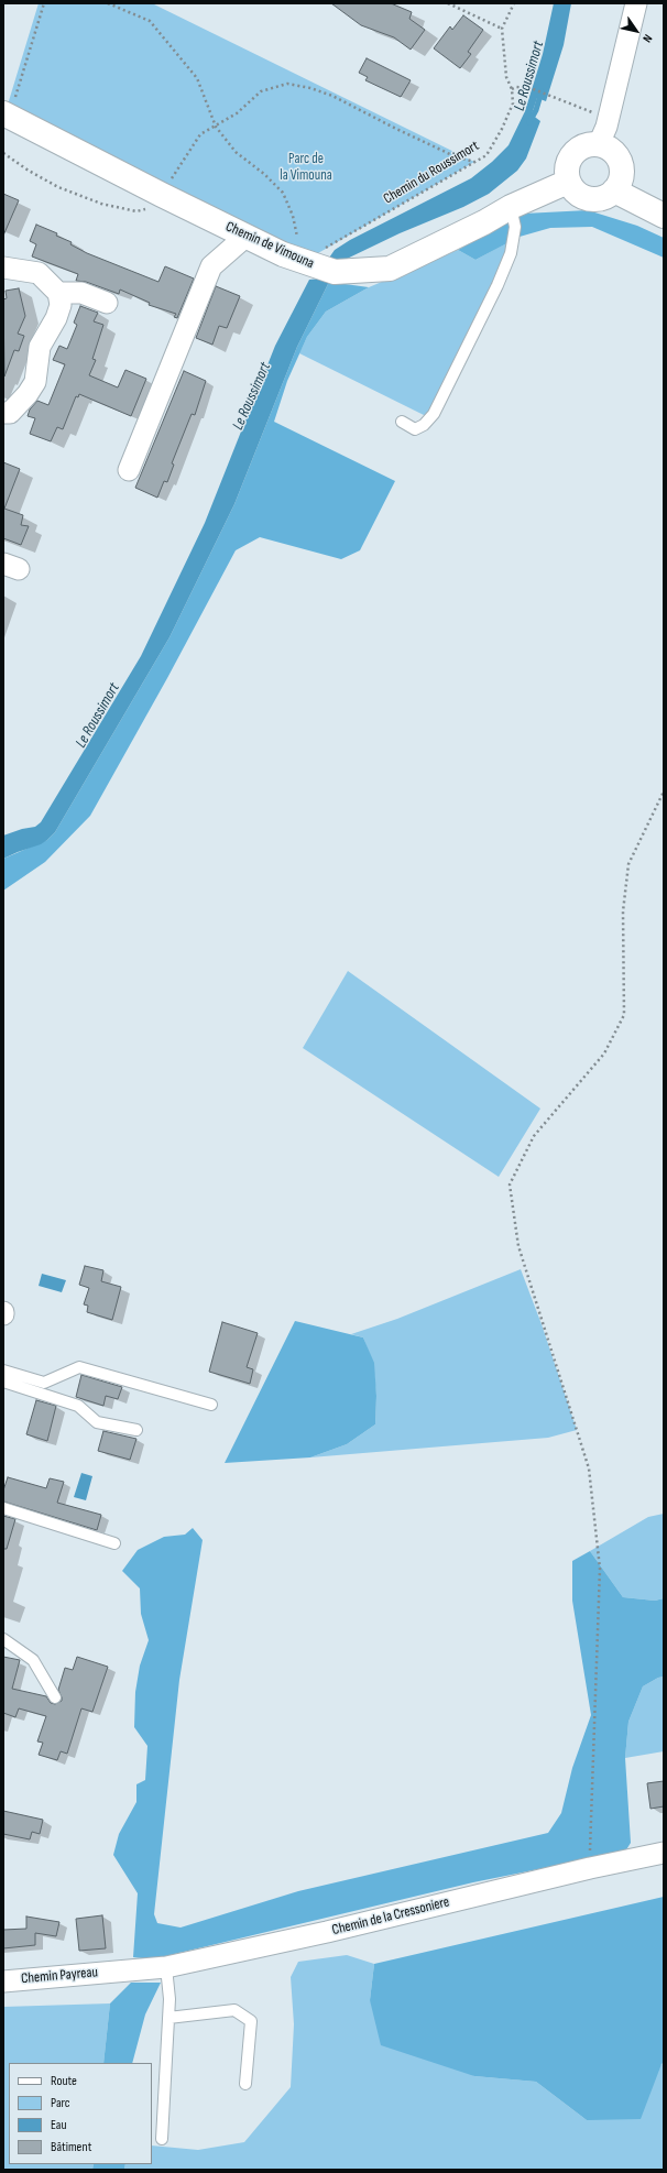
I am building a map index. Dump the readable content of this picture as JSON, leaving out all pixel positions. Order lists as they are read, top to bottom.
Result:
{
  "streets": {
    "street": ["Chemin de Vimouna", "Chemin de la Cressoniere", "Chemin Payreau"],
    "path": ["Chemin du Roussimort"]
  },
  "crossings": [
    ["Chemin du Roussimort", "Chemin de Vimouna"],
    ["Chemin de la Cressoniere", "Chemin Payreau"]
  ],
  "water": ["Le Roussimort"],
  "parks": ["Parc de la Vimouna"],
  "legend": [
    "Route",
    "Parc",
    "Eau",
    "Bâtiment"
  ],
  "north": "bottom right"
}
